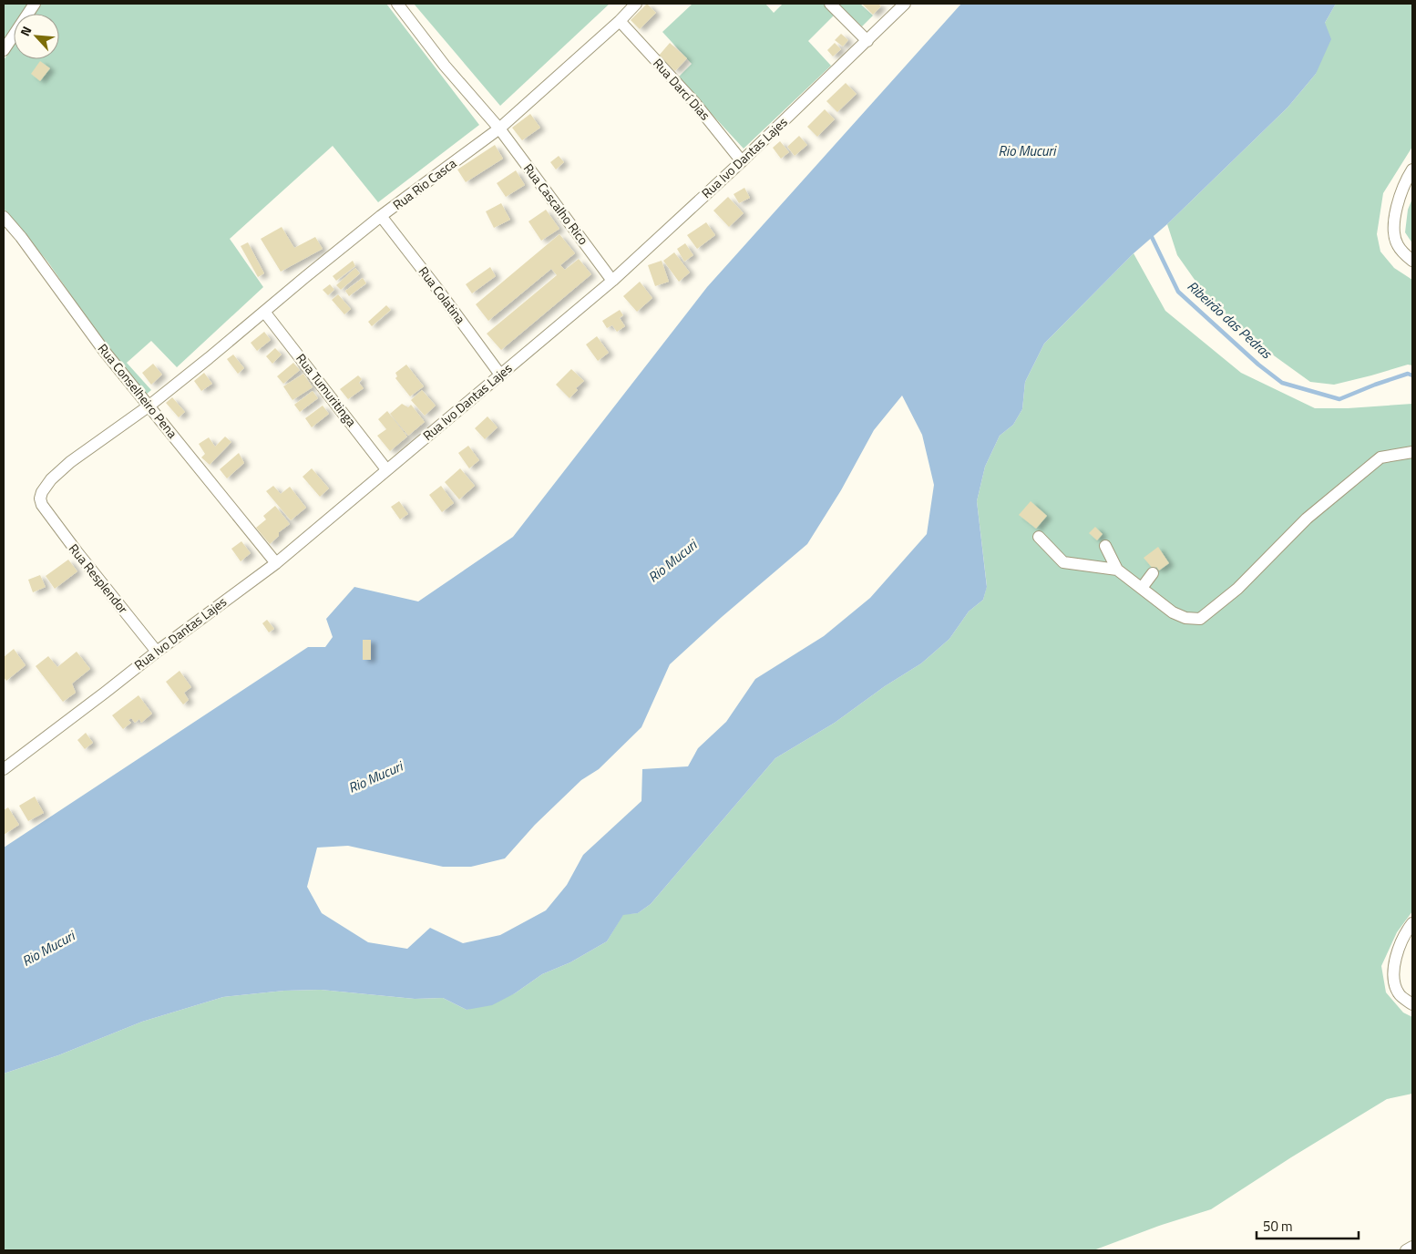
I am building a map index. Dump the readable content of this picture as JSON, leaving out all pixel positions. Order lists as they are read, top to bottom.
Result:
{
  "streets": {
    "street": [
      "Rua Darcí Dias",
      "Rua Ivo Dantas Lajes",
      "Rua Rio Casca",
      "Rua Cascalho Rico",
      "Rua Colatina",
      "Rua Tumuritinga",
      "Rua Conselheiro Pena",
      "Rua Resplendor"
    ]
  },
  "crossings": [
    ["Rua Darcí Dias", "Rua Ivo Dantas Lajes"],
    ["Rua Darcí Dias", "Rua Rio Casca"],
    ["Rua Ivo Dantas Lajes", "Rua Cascalho Rico"],
    ["Rua Ivo Dantas Lajes", "Rua Colatina"],
    ["Rua Ivo Dantas Lajes", "Rua Tumuritinga"],
    ["Rua Ivo Dantas Lajes", "Rua Conselheiro Pena"],
    ["Rua Ivo Dantas Lajes", "Rua Resplendor"],
    ["Rua Rio Casca", "Rua Cascalho Rico"],
    ["Rua Rio Casca", "Rua Colatina"],
    ["Rua Rio Casca", "Rua Tumuritinga"],
    ["Rua Rio Casca", "Rua Conselheiro Pena"],
    ["Rua Rio Casca", "Rua Resplendor"]
  ],
  "water": ["Rio Mucuri", "Ribeirão das Pedras"],
  "scale_bar": "50 m",
  "north": "top left"
}
